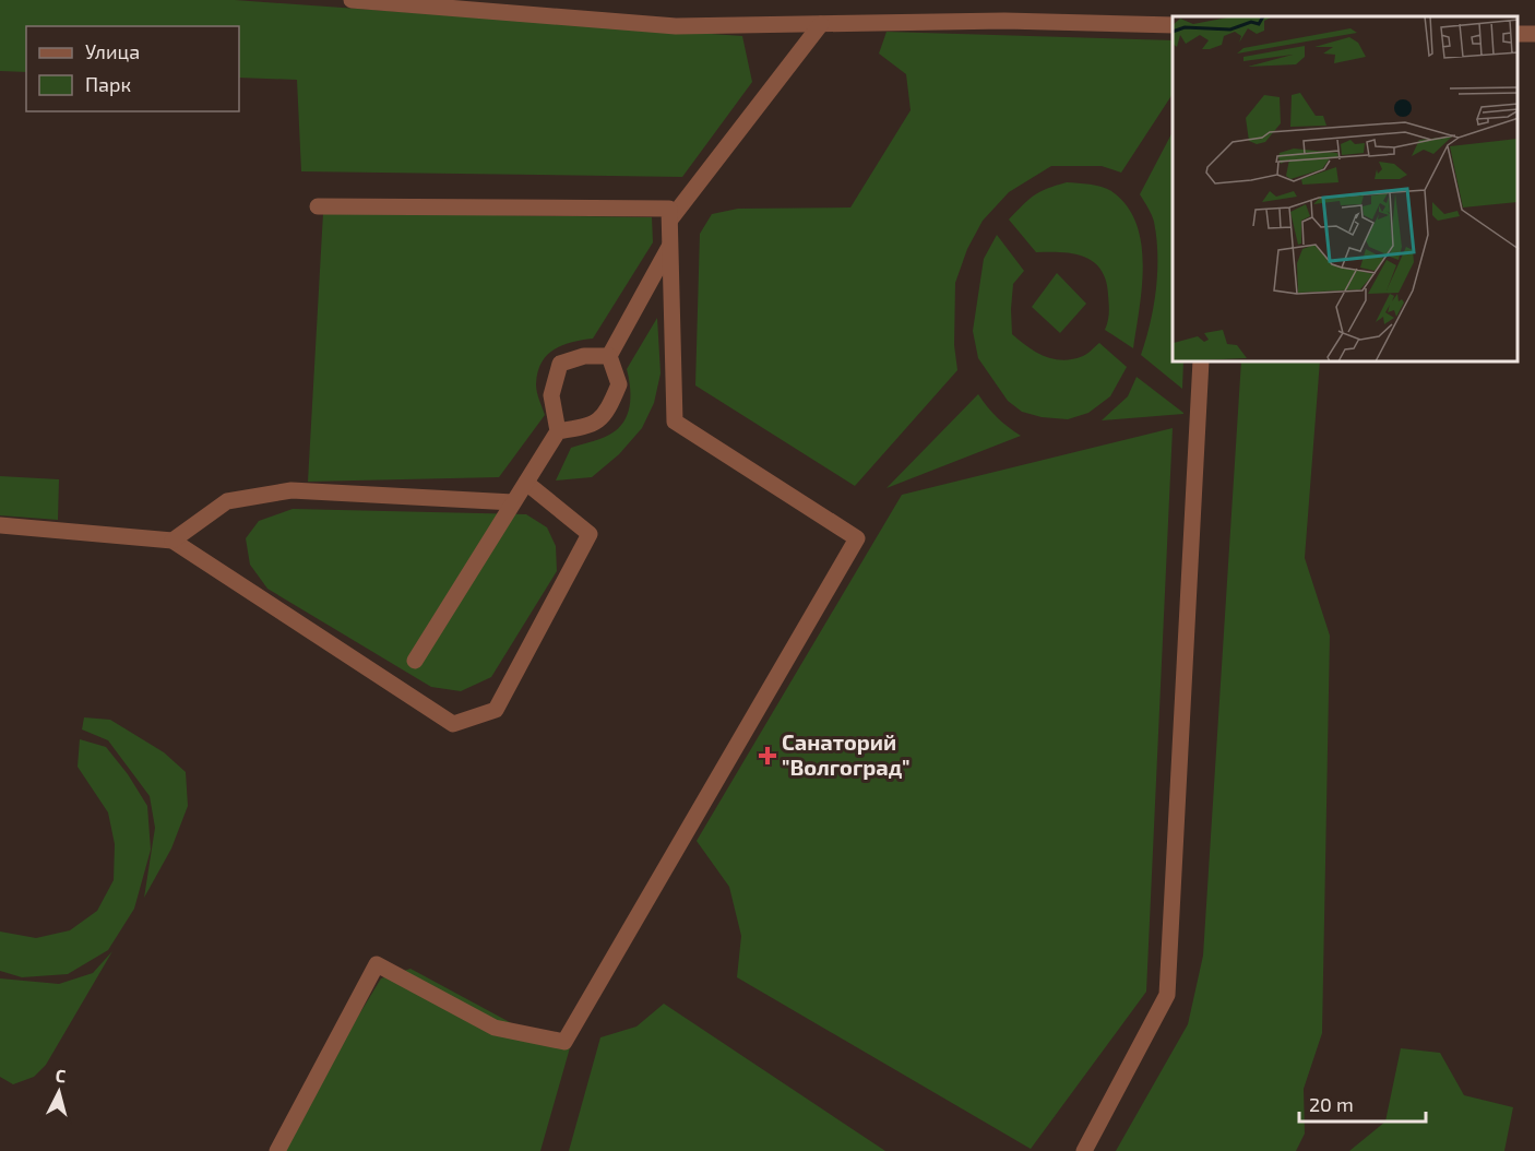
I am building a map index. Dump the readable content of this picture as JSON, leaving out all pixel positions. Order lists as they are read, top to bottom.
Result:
{
  "places": {
    "health": ["Санаторий \"Волгоград\""]
  },
  "legend": ["Улица", "Парк"],
  "scale_bar": "20 m",
  "north": "top"
}
